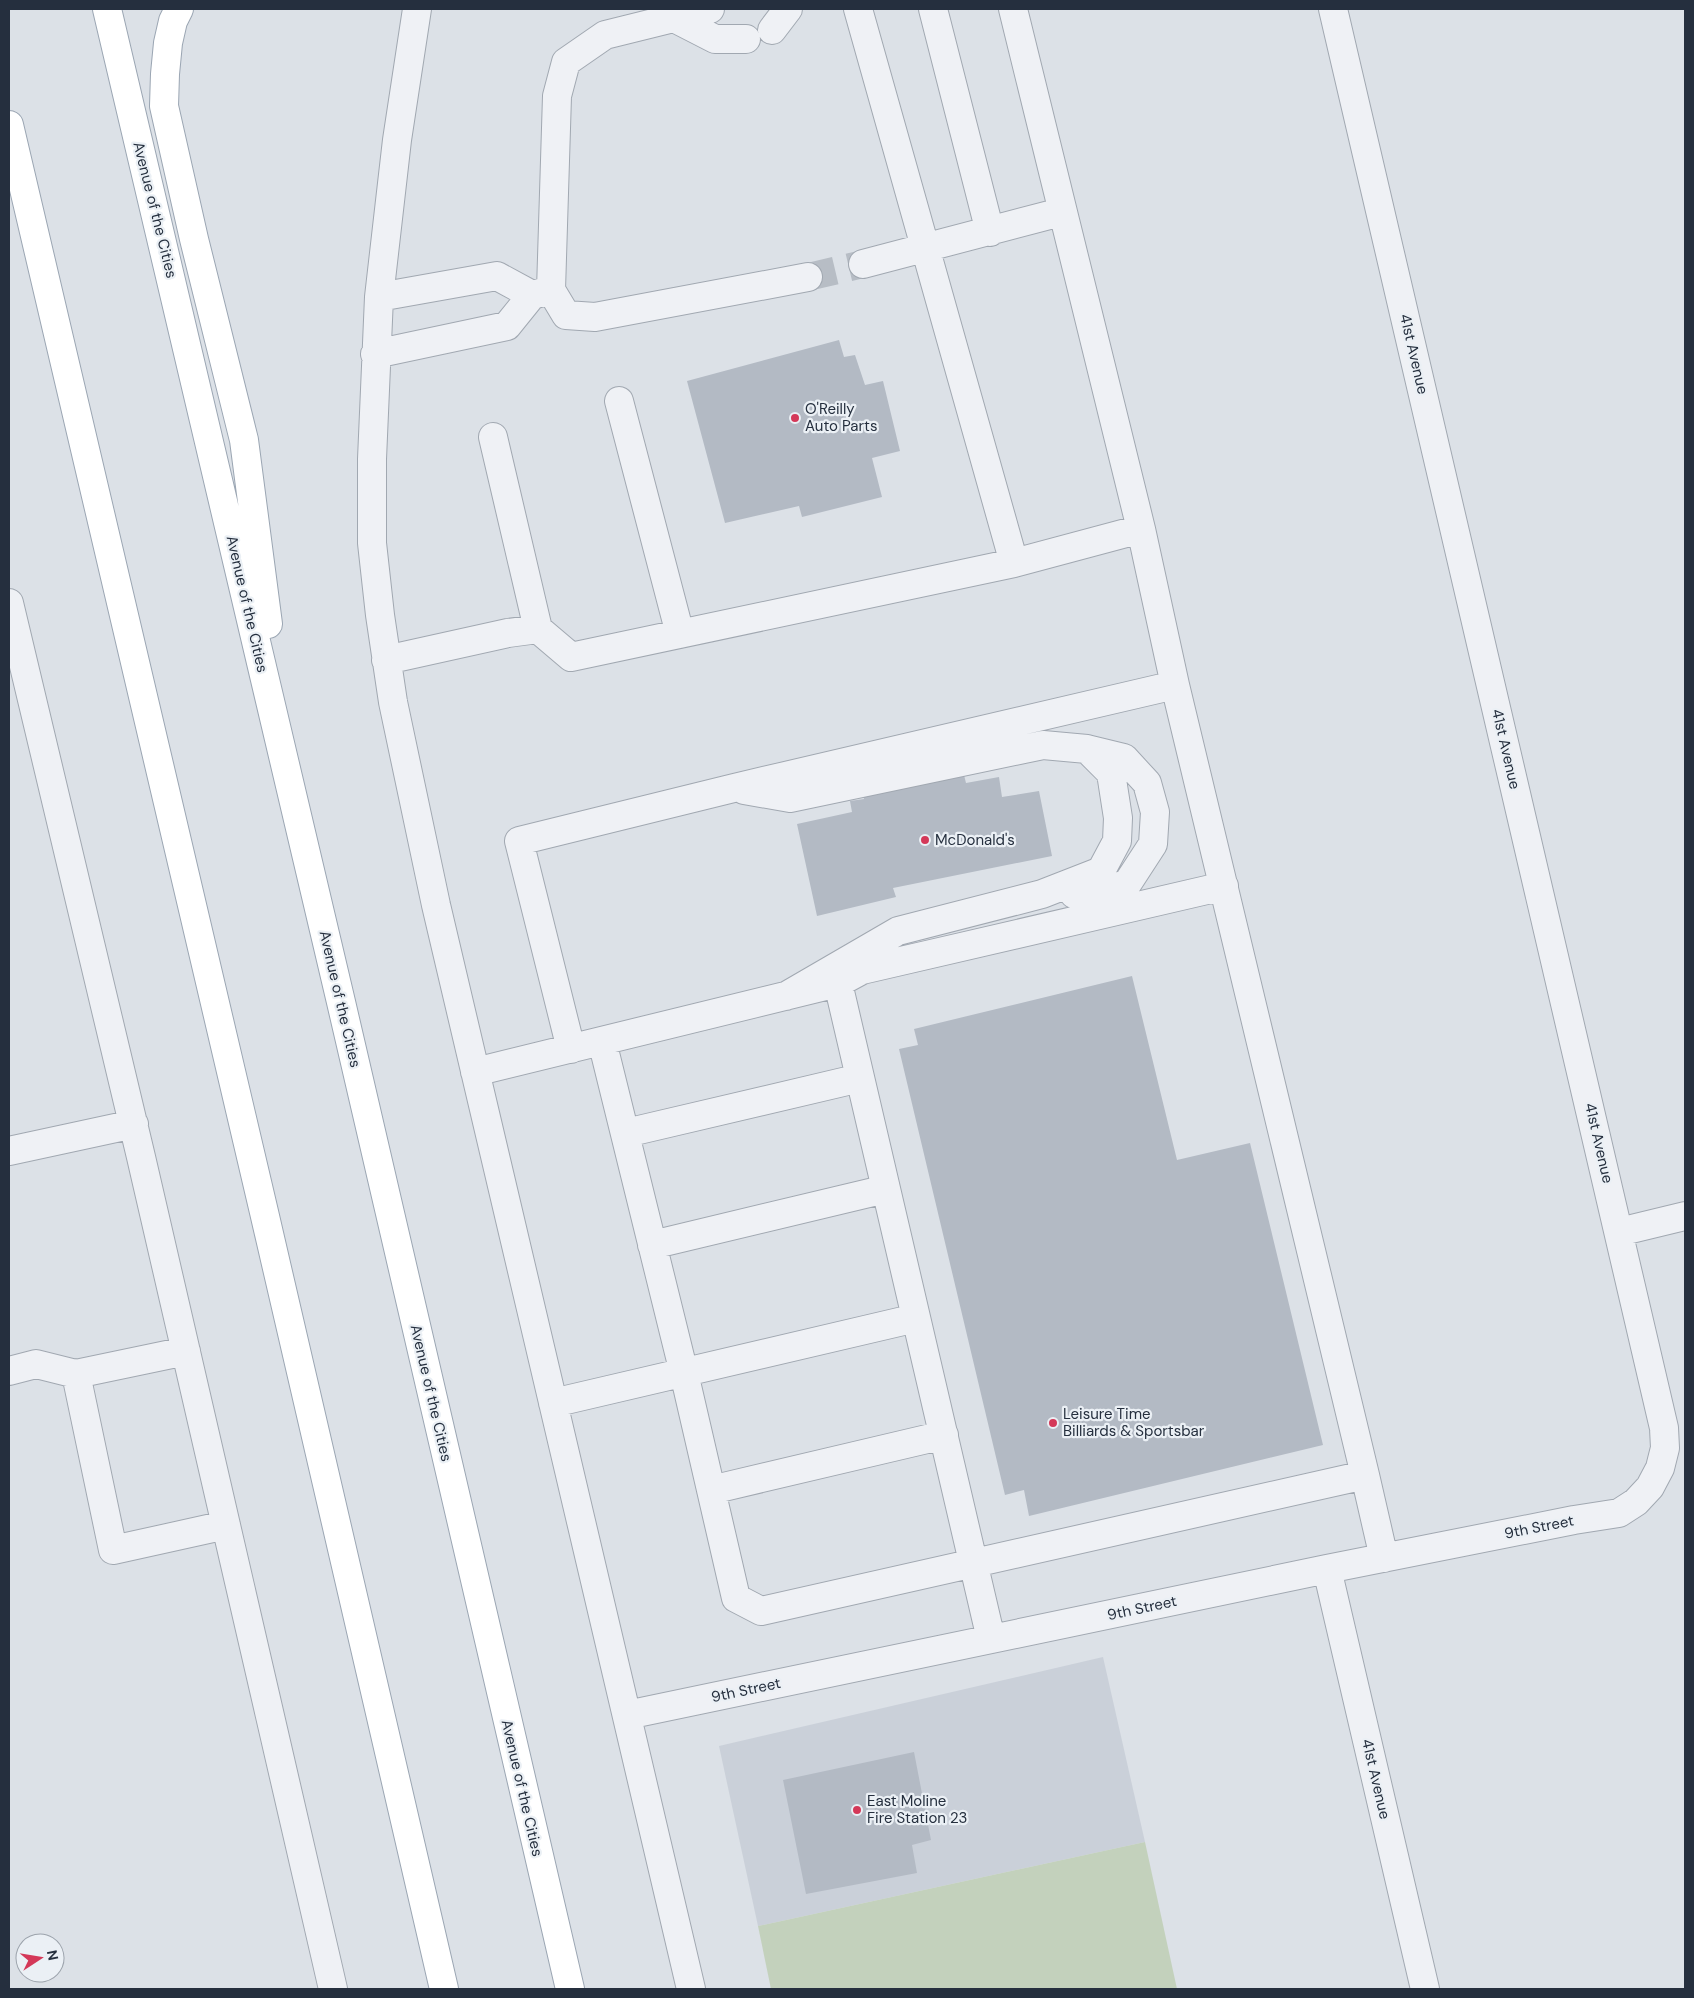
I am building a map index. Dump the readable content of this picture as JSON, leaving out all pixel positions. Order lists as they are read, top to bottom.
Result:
{
  "streets": {
    "main road": ["Avenue of the Cities"],
    "street": ["41st Avenue", "9th Street"]
  },
  "crossings": [
    ["41st Avenue", "9th Street"]
  ],
  "places": [
    "O'Reilly Auto Parts",
    "McDonald's",
    "Leisure Time Billiards & Sportsbar",
    "East Moline Fire Station 23"
  ],
  "north": "right"
}
